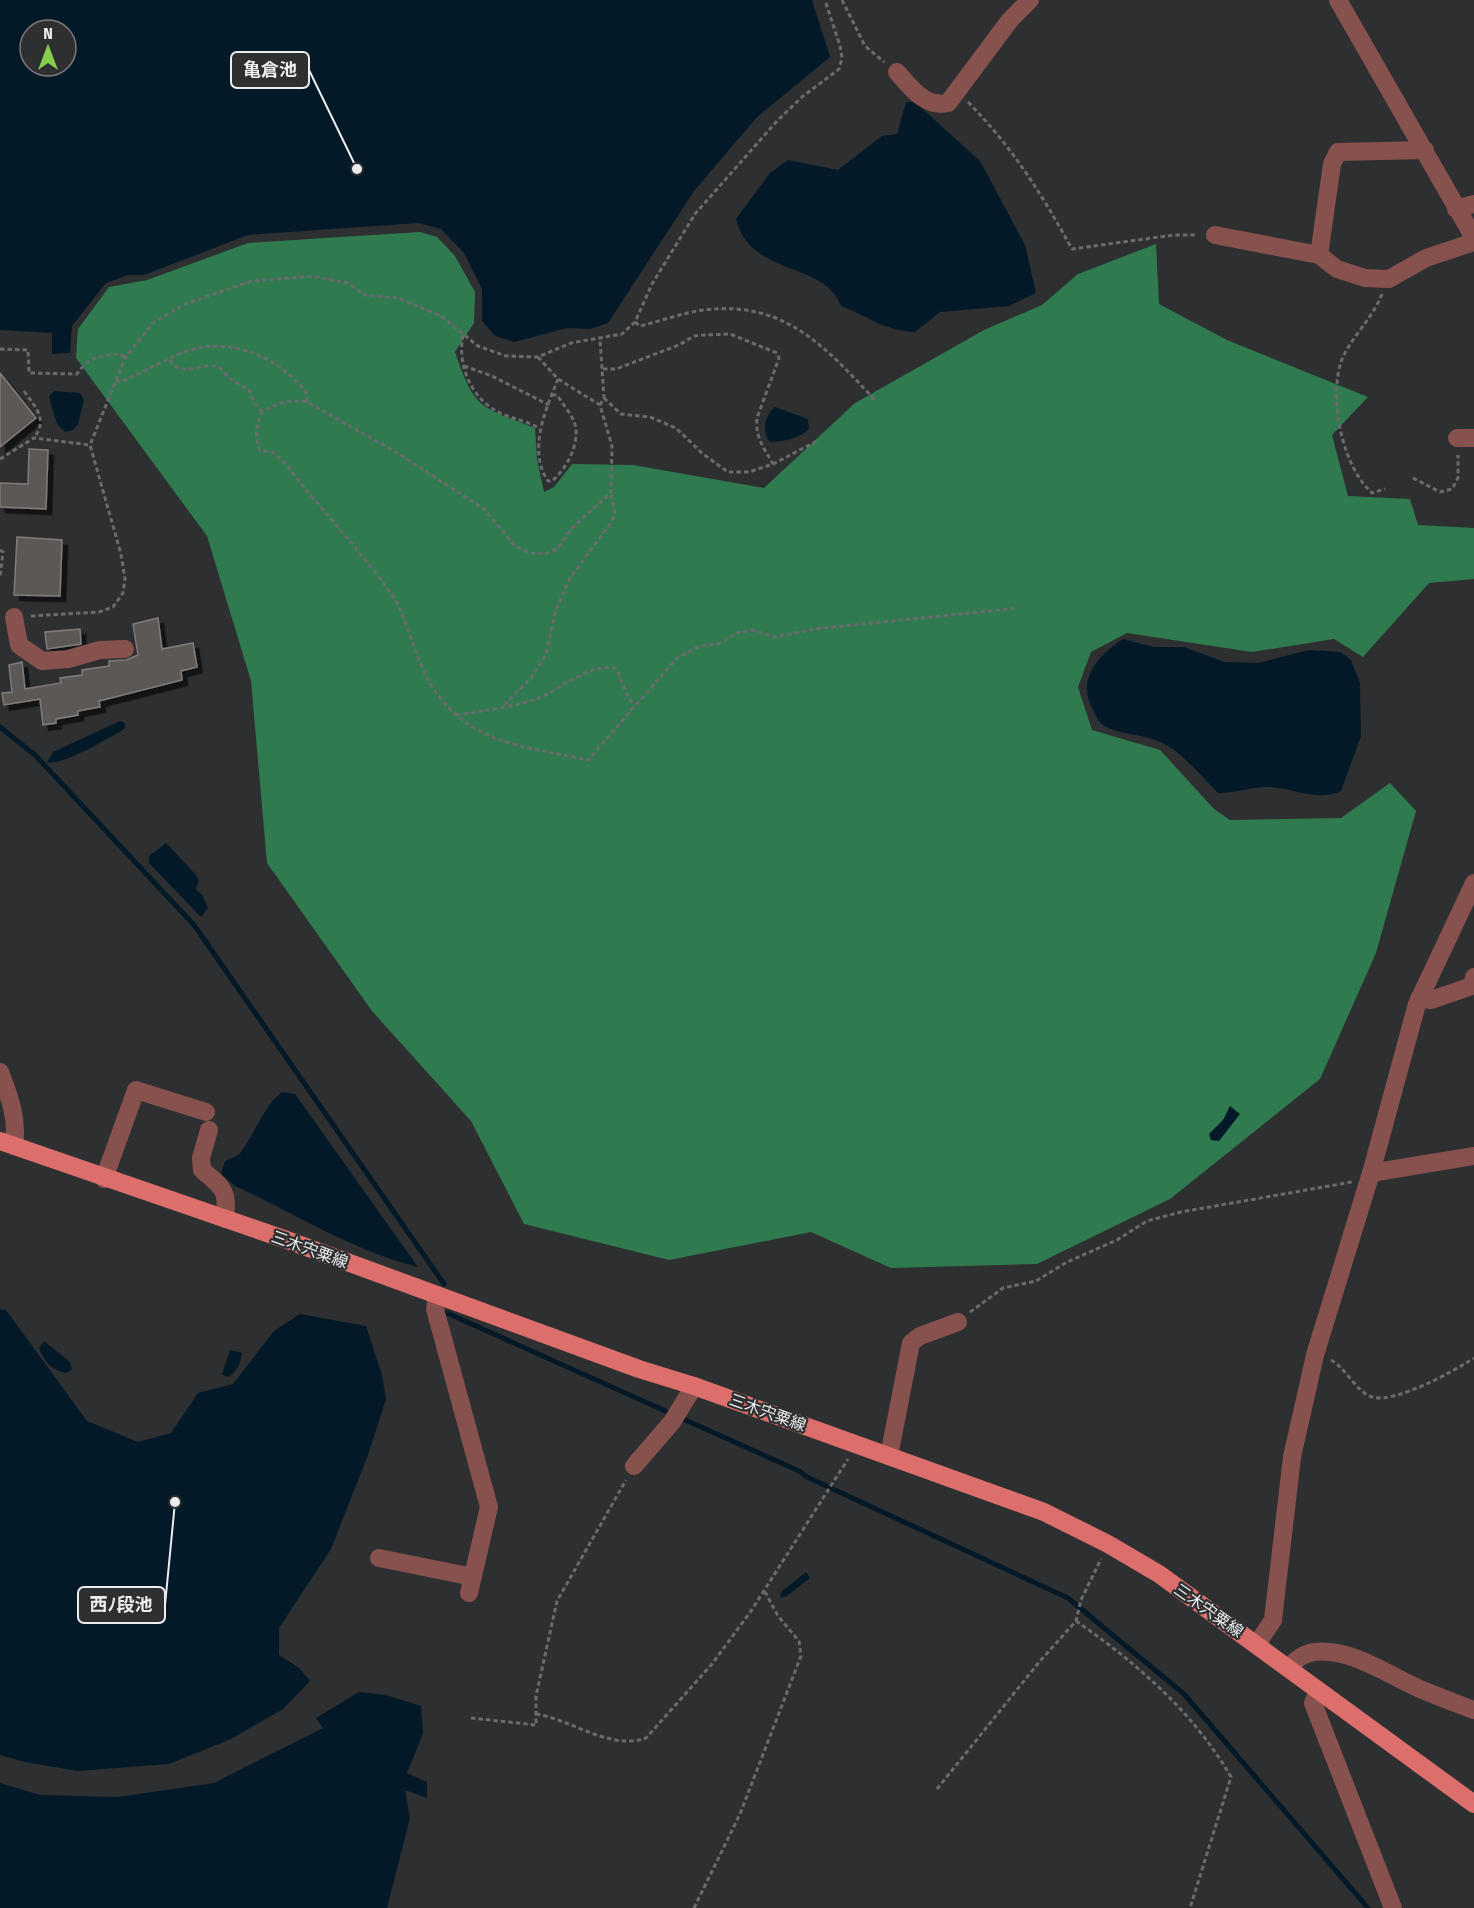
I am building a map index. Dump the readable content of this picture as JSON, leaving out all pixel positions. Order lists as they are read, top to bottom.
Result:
{
  "streets": {
    "main road": ["三木宍粟線"]
  },
  "places": ["亀倉池", "西ﾉ段池"],
  "north": "top"
}
